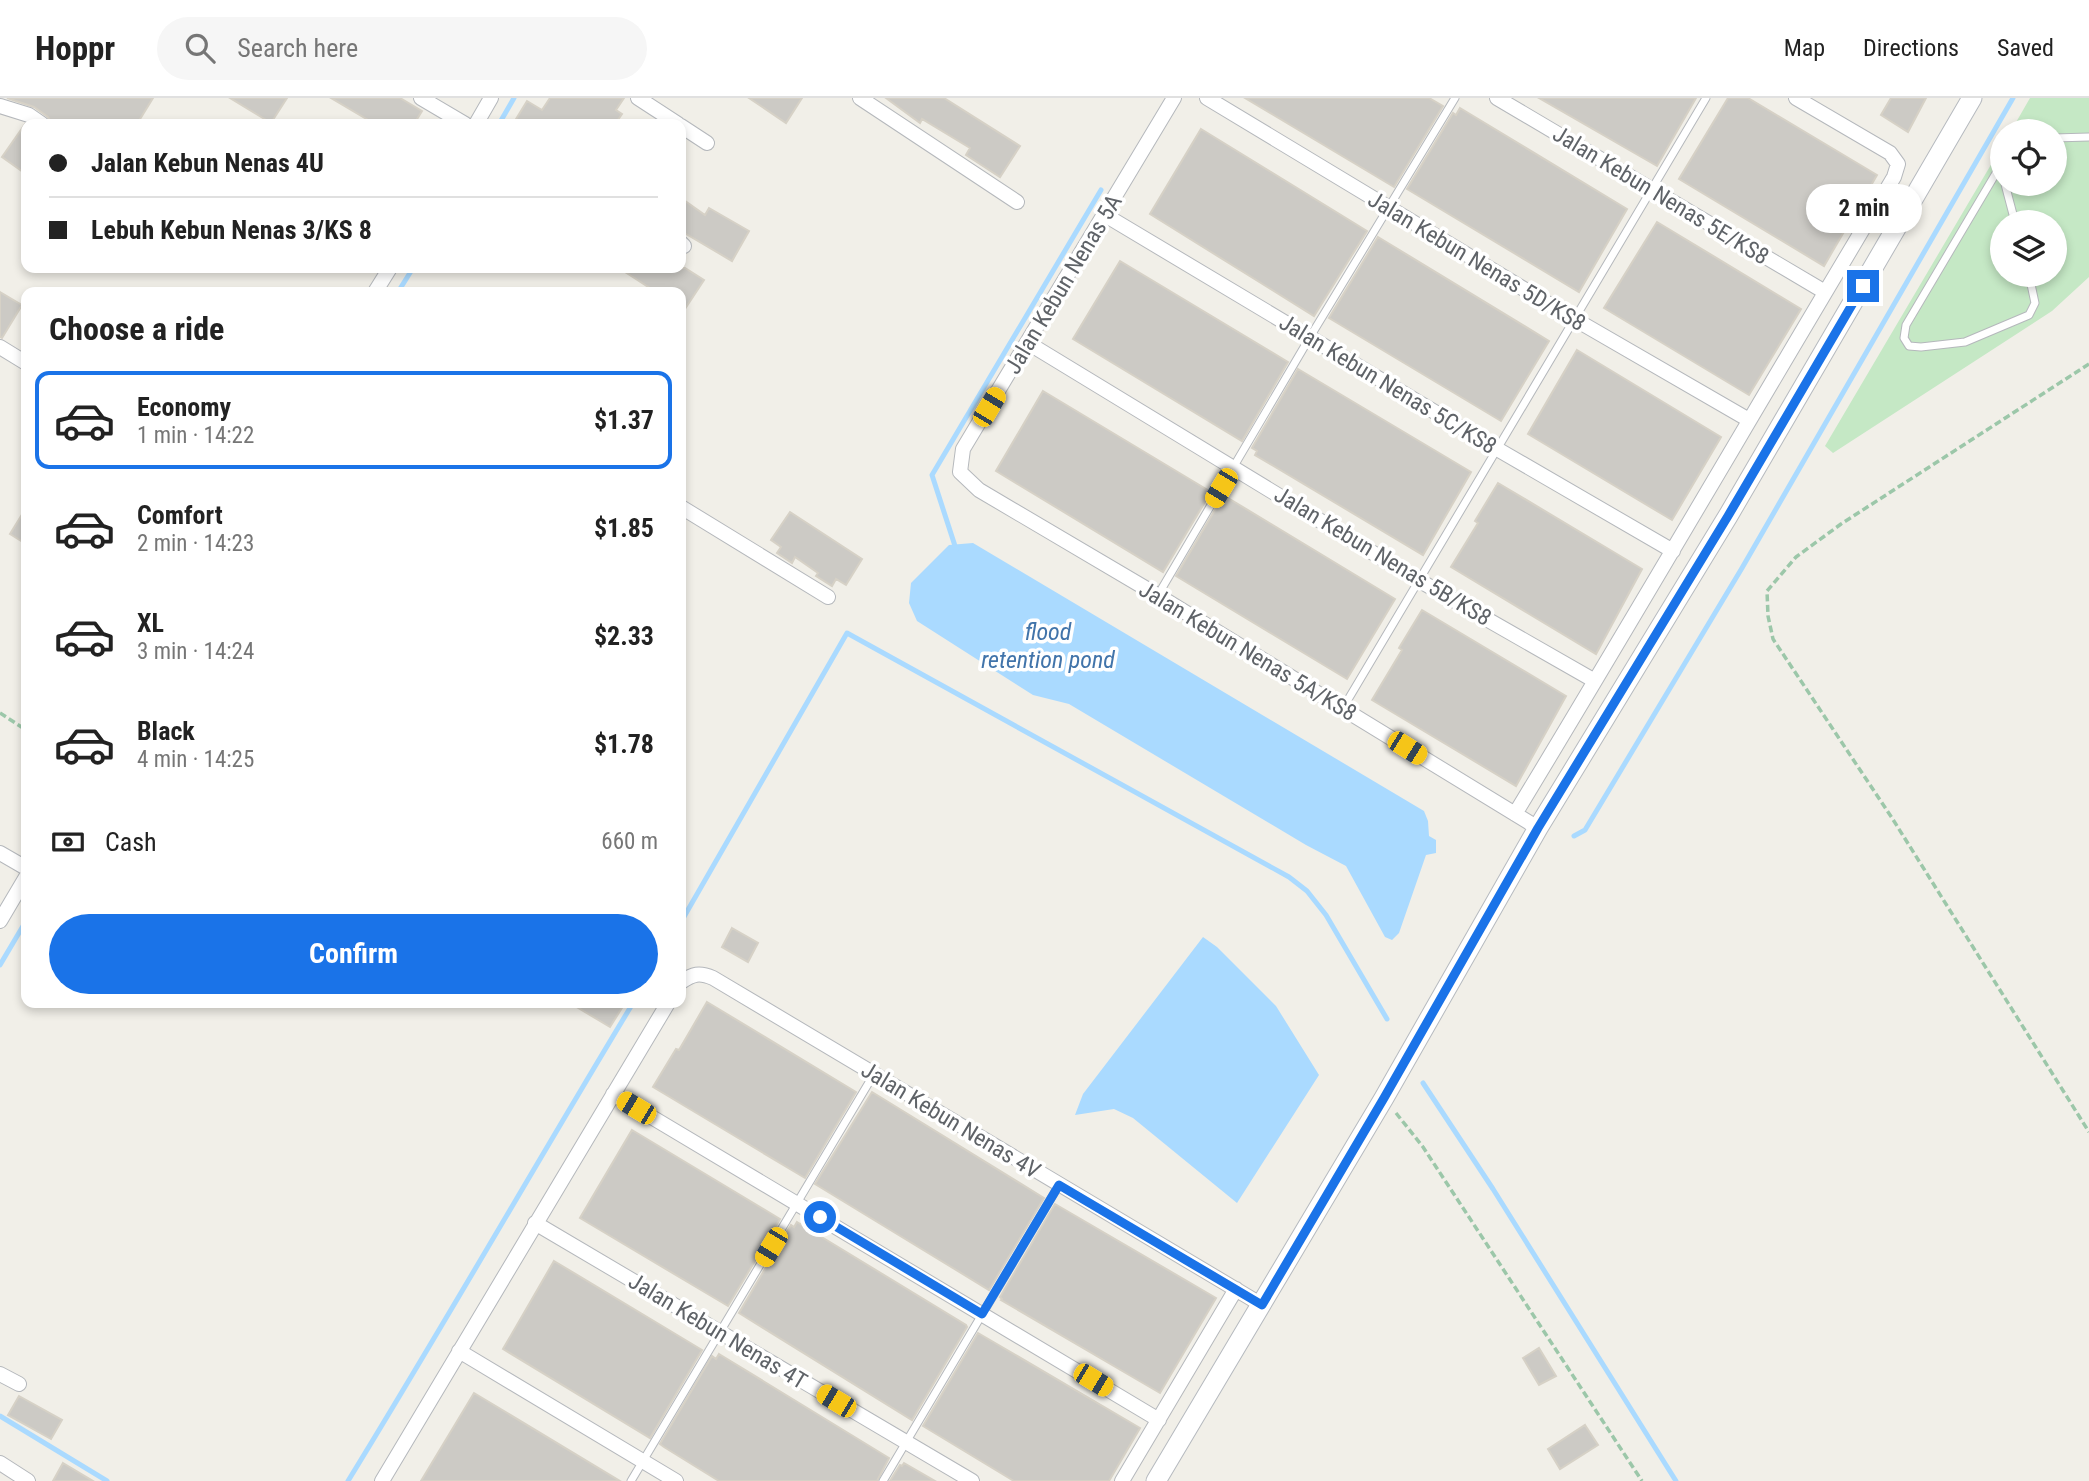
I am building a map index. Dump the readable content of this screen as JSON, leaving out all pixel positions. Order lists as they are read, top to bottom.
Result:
{
  "streets": {
    "street": [
      "Jalan Kebun Nenas 5E/KS8",
      "Jalan Kebun Nenas 5D/KS8",
      "Jalan Kebun Nenas 5A",
      "Jalan Kebun Nenas 5C/KS8",
      "Jalan Kebun Nenas 5B/KS8",
      "Jalan Kebun Nenas 5A/KS8",
      "Jalan Kebun Nenas 4V",
      "Jalan Kebun Nenas 4T"
    ]
  },
  "crossings": [
    ["Jalan Kebun Nenas 5A", "Jalan Kebun Nenas 5C/KS8"],
    ["Jalan Kebun Nenas 5A", "Jalan Kebun Nenas 5B/KS8"],
    ["Jalan Kebun Nenas 5A", "Jalan Kebun Nenas 5A/KS8"]
  ],
  "water": ["flood retention pond"],
  "page": {
    "header": "Hoppr",
    "search": "Search here",
    "nav": ["Map", "Directions", "Saved"],
    "banner": ["Jalan Kebun Nenas 4U", "Lebuh Kebun Nenas 3/KS 8"],
    "bubble": "2 min",
    "heading": "Choose a ride",
    "list": [
      {
        "name": "Economy",
        "note": "1 min · 14:22",
        "value": "$1.37"
      },
      {
        "name": "Comfort",
        "note": "2 min · 14:23",
        "value": "$1.85"
      },
      {
        "name": "XL",
        "note": "3 min · 14:24",
        "value": "$2.33"
      },
      {
        "name": "Black",
        "note": "4 min · 14:25",
        "value": "$1.78"
      }
    ],
    "pay": ["Cash", "660 m"],
    "buttons": "Confirm"
  }
}
